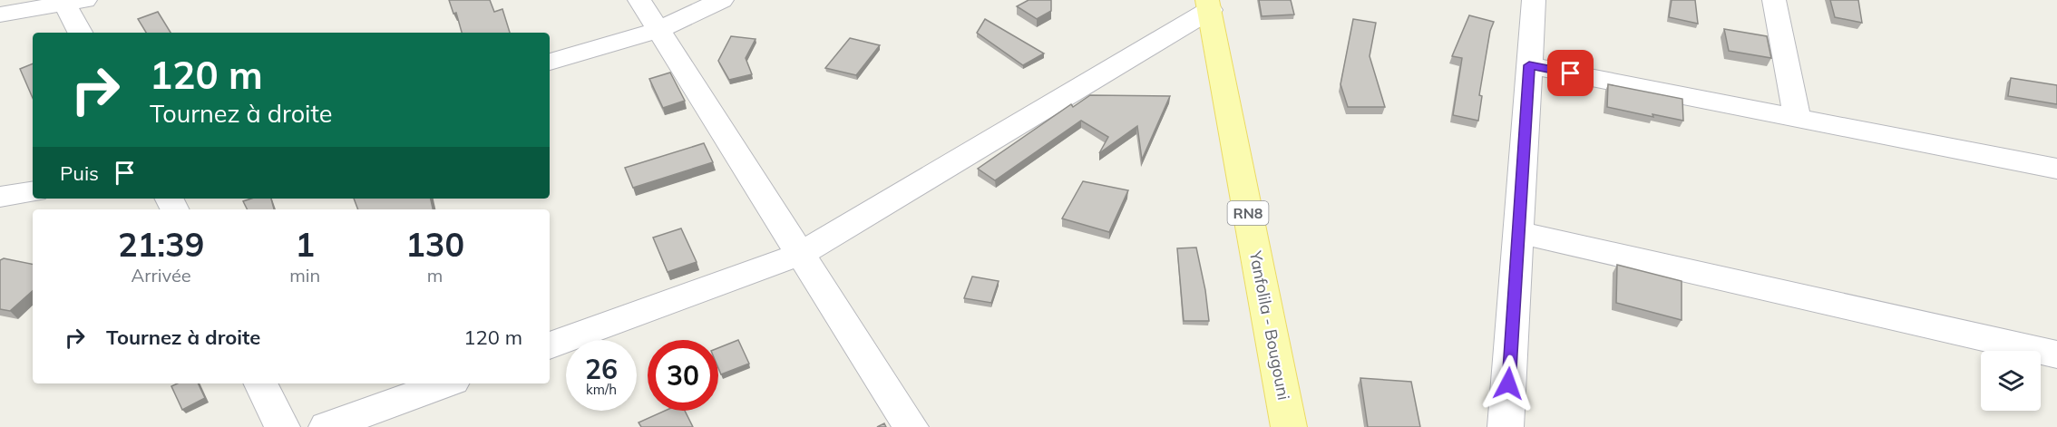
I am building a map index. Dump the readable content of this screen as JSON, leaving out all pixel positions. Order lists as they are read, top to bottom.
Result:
{
  "streets": {
    "main road": ["RN8", "Yanfolila - Bougouni"]
  },
  "page": {
    "turn": ["120 m", "Tournez à droite"],
    "then": "Puis",
    "eta": [
      "21:39",
      "Arrivée",
      "1",
      "min",
      "130",
      "m"
    ],
    "list": [
      {
        "name": "Tournez à droite",
        "value": "120 m"
      }
    ],
    "speed": "26 km/h",
    "limit": "30"
  }
}
